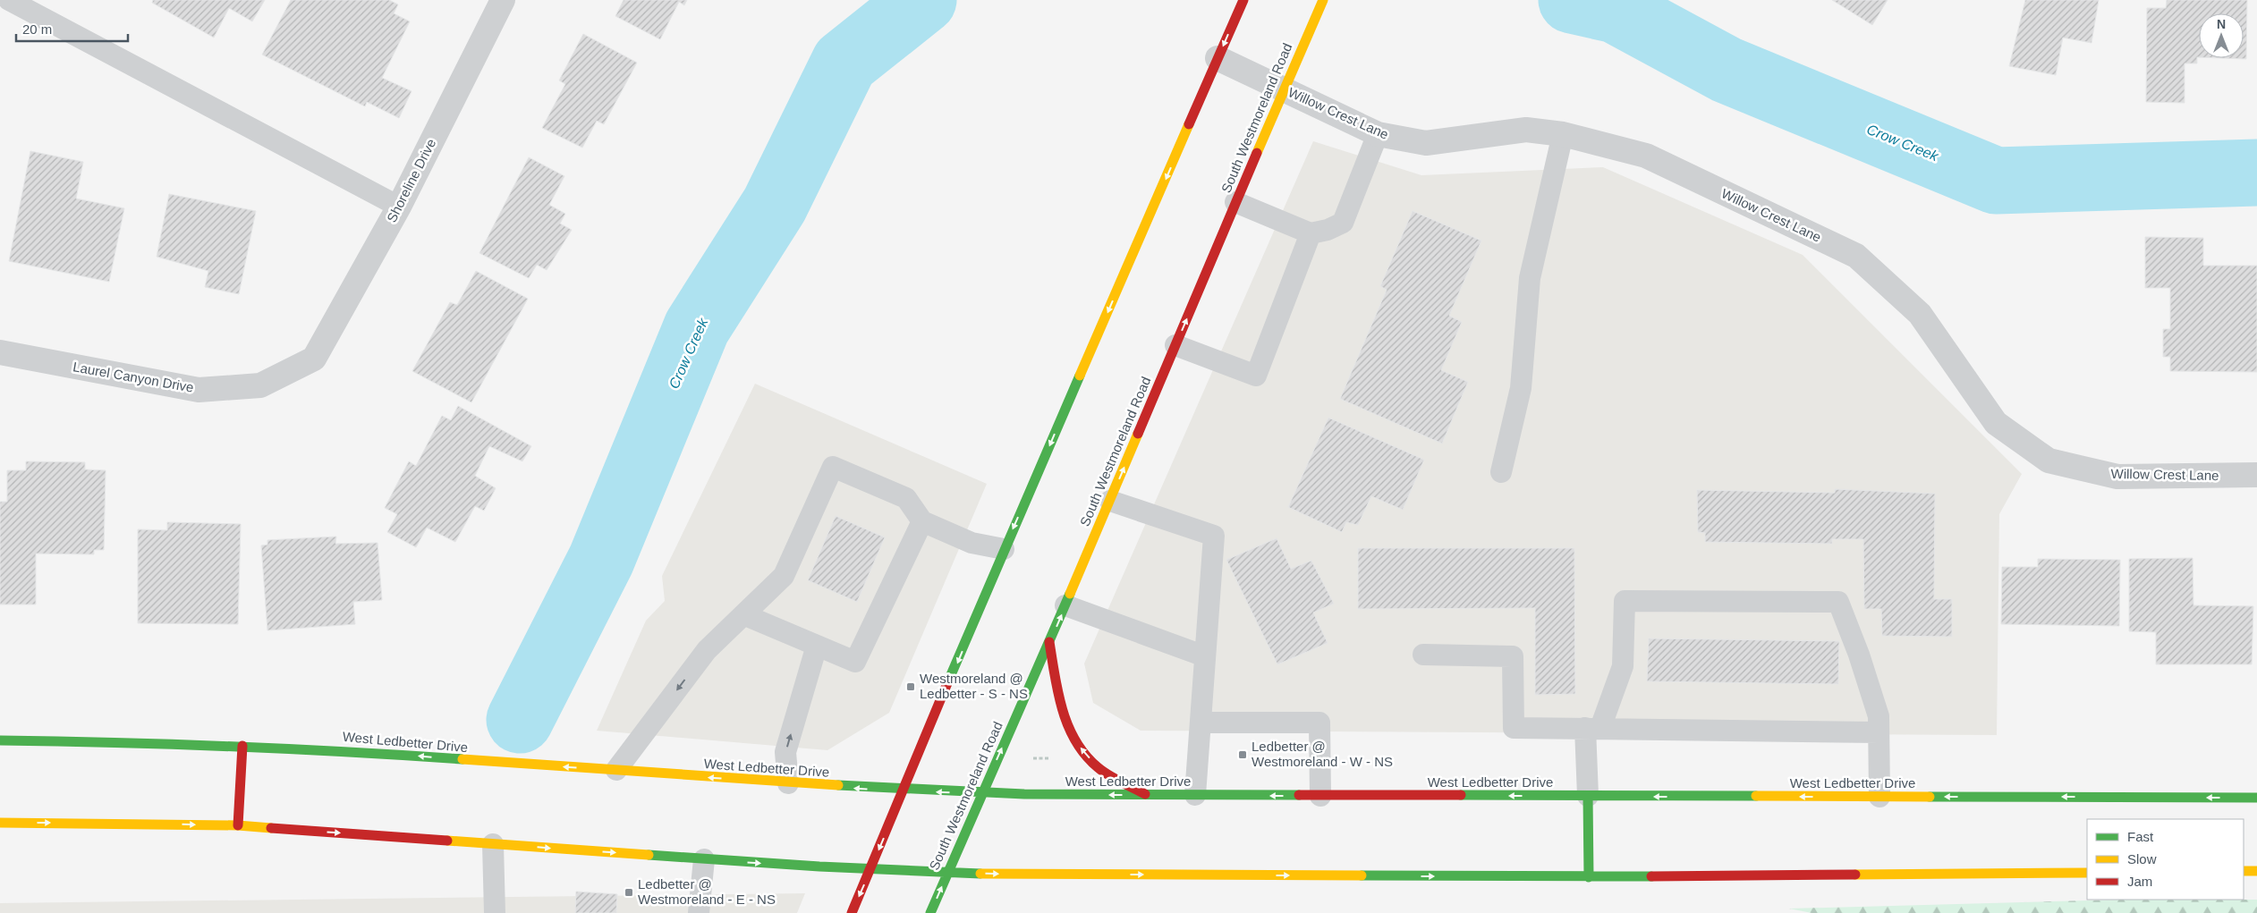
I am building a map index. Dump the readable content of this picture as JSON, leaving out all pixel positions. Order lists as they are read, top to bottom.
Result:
{
  "streets": {
    "main road": ["South Westmoreland Road", "West Ledbetter Drive"],
    "street": ["Willow Crest Lane", "Shoreline Drive", "Laurel Canyon Drive"]
  },
  "crossings": [
    ["Willow Crest Lane", "South Westmoreland Road"],
    ["South Westmoreland Road", "West Ledbetter Drive"],
    ["Shoreline Drive", "Laurel Canyon Drive"]
  ],
  "water": ["Crow Creek"],
  "places": {
    "transit": ["Westmoreland @ Ledbetter - S - NS", "Ledbetter @ Westmoreland - W - NS", "Ledbetter @ Westmoreland - E - NS"]
  },
  "legend": ["Fast", "Slow", "Jam"],
  "scale_bar": "20 m",
  "north": "top"
}
